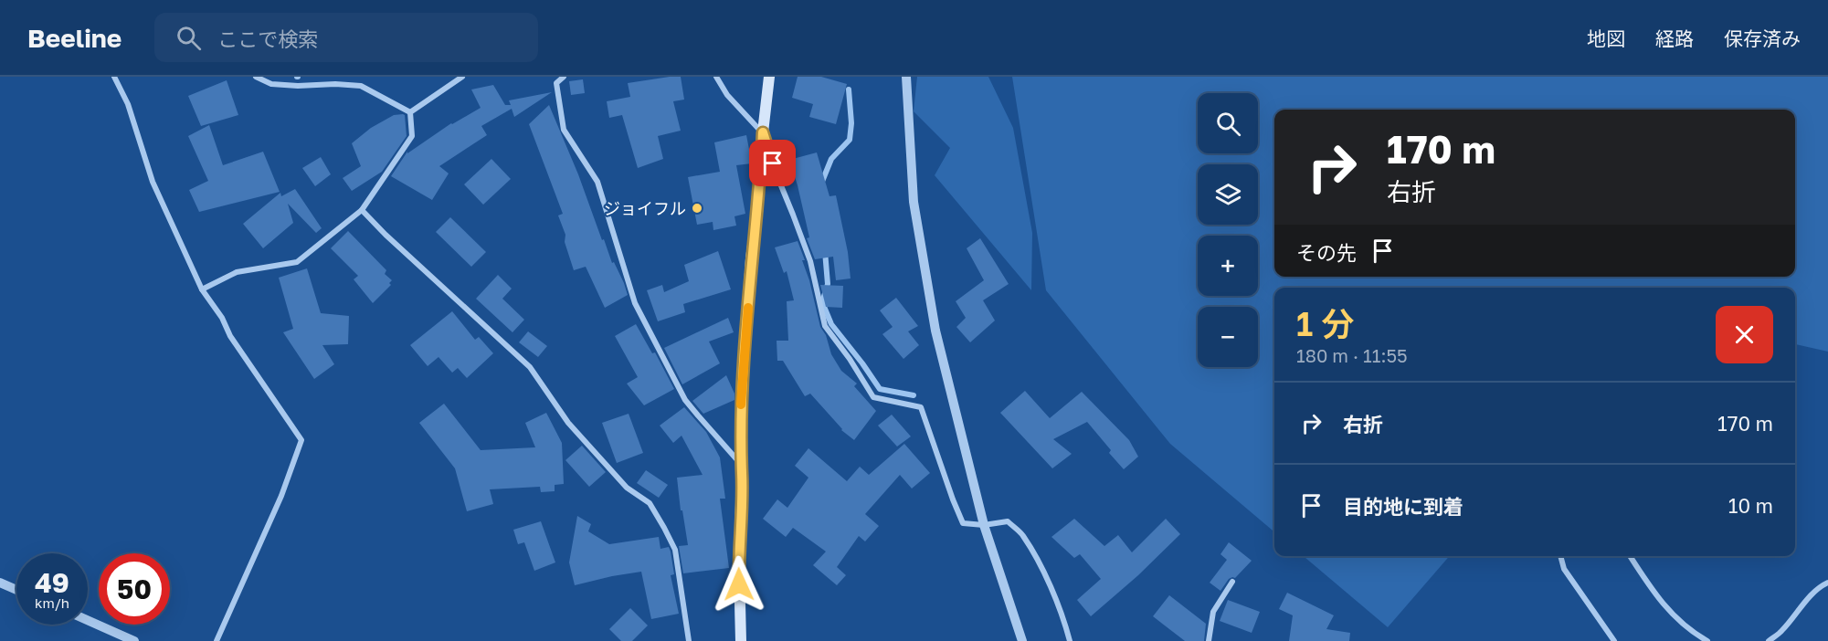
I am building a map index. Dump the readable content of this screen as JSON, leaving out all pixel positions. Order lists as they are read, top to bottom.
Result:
{
  "places": ["ジョイフル"],
  "page": {
    "header": "Beeline",
    "search": "ここで検索",
    "nav": ["地図", "経路", "保存済み"],
    "map_buttons": ["+", "−"],
    "turn": ["170 m", "右折"],
    "then": "その先",
    "heading": ["1 分", "180 m · 11:55"],
    "list": [
      {
        "name": "右折",
        "value": "170 m"
      },
      {
        "name": "目的地に到着",
        "value": "10 m"
      }
    ],
    "speed": "49 km/h",
    "limit": "50"
  }
}
